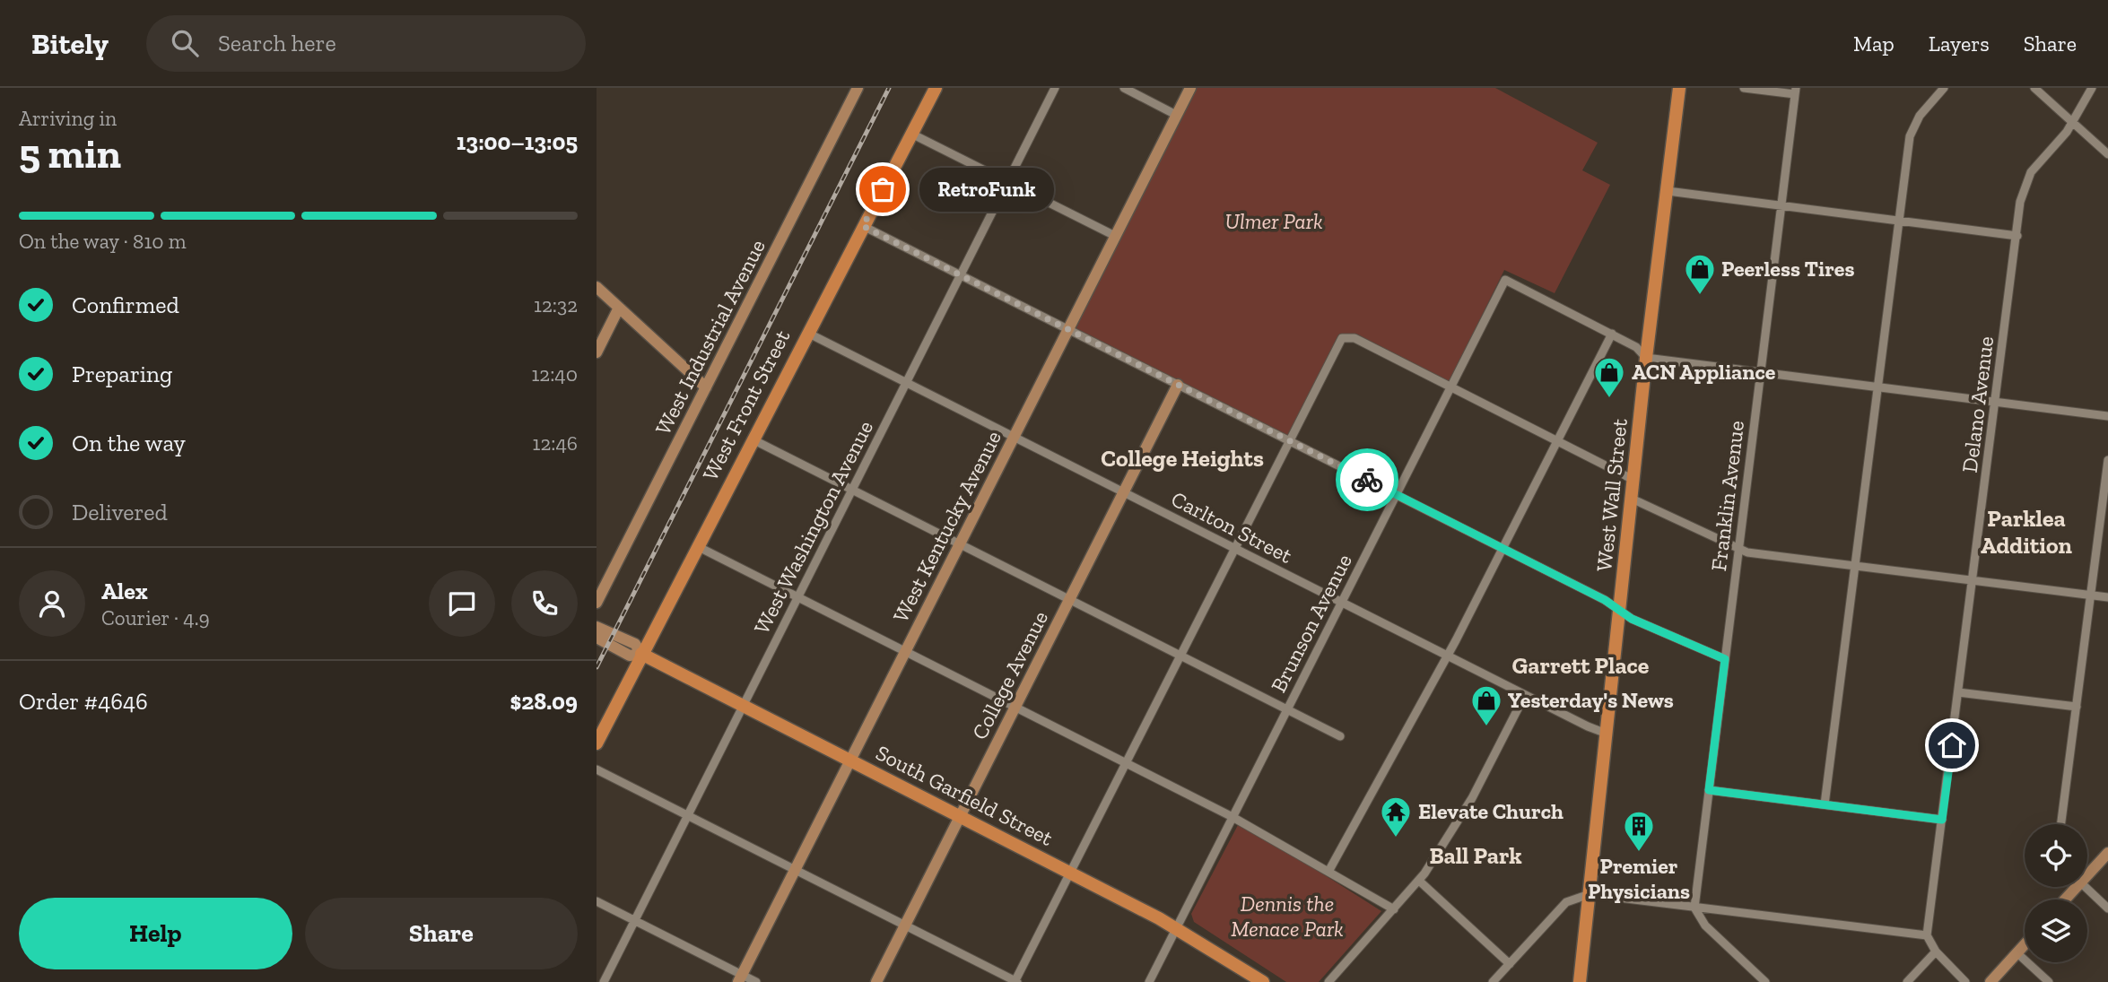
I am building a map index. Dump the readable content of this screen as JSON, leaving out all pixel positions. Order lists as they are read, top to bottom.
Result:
{
  "streets": {
    "main road": ["West Front Street", "West Wall Street", "South Garfield Street"],
    "street": [
      "West Industrial Avenue",
      "Delano Avenue",
      "Franklin Avenue",
      "West Kentucky Avenue",
      "West Washington Avenue",
      "Carlton Street",
      "Brunson Avenue",
      "College Avenue"
    ]
  },
  "crossings": [
    ["West Front Street", "Carlton Street"],
    ["West Front Street", "South Garfield Street"],
    ["West Wall Street", "Carlton Street"],
    ["West Kentucky Avenue", "Carlton Street"],
    ["West Kentucky Avenue", "South Garfield Street"],
    ["West Washington Avenue", "Carlton Street"],
    ["West Washington Avenue", "South Garfield Street"],
    ["Carlton Street", "Brunson Avenue"],
    ["Carlton Street", "College Avenue"],
    ["Brunson Avenue", "South Garfield Street"],
    ["College Avenue", "South Garfield Street"]
  ],
  "districts": [
    "College Heights",
    "Parklea Addition",
    "Garrett Place",
    "Ball Park"
  ],
  "parks": ["Ulmer Park", "Dennis the Menace Park"],
  "places": {
    "other": ["RetroFunk"],
    "shop": ["Peerless Tires", "ACN Appliance", "Yesterday's News"],
    "temple": ["Elevate Church"],
    "building": ["Premier Physicians"]
  },
  "page": {
    "header": "Bitely",
    "search": "Search here",
    "nav": ["Map", "Layers", "Share"],
    "heading": ["5 min", "Arriving in", "13:00–13:05"],
    "panel": [
      "Alex",
      "Courier · 4.9",
      "Order #4646",
      "$28.09"
    ],
    "bubble": "RetroFunk",
    "bar": "On the way · 810 m",
    "list": [
      ["Confirmed", "12:32"],
      ["Preparing", "12:40"],
      ["On the way", "12:46"],
      "Delivered"
    ],
    "buttons": ["Help", "Share"]
  }
}
